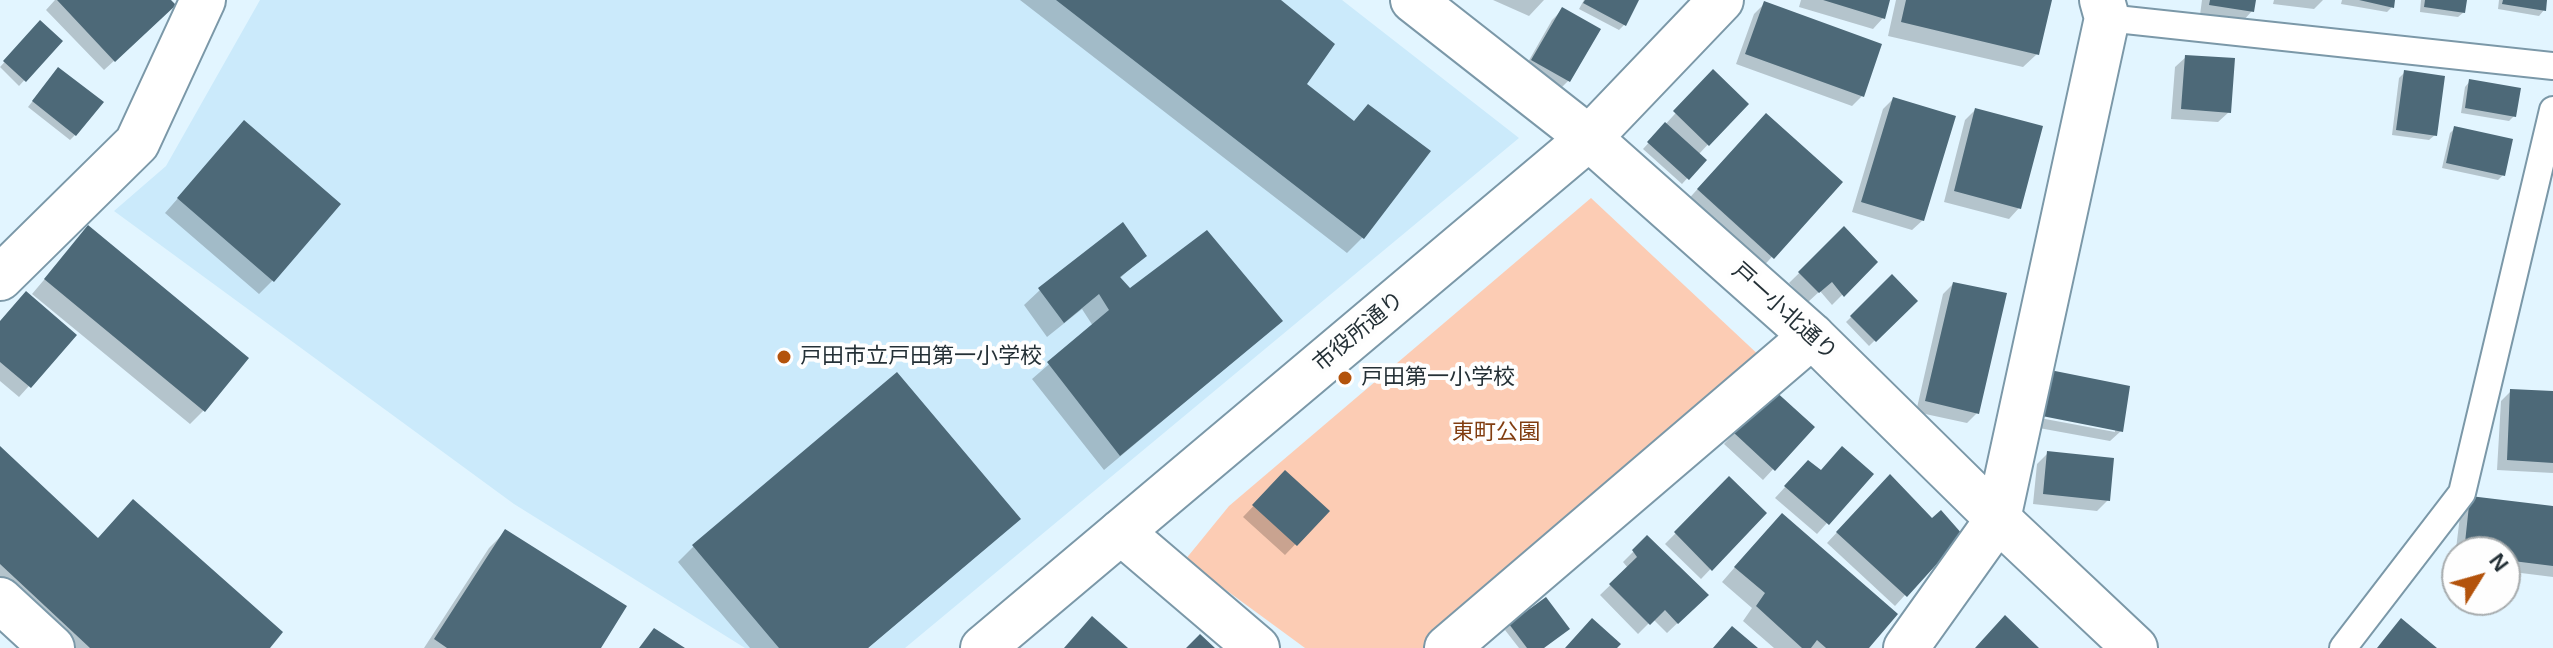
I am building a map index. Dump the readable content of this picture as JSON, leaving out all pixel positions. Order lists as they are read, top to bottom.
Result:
{
  "streets": {
    "street": ["戸一小北通り", "市役所通り"]
  },
  "crossings": [
    ["戸一小北通り", "市役所通り"]
  ],
  "parks": ["東町公園"],
  "places": ["戸田市立戸田第一小学校", "戸田第一小学校"],
  "north": "top right"
}
